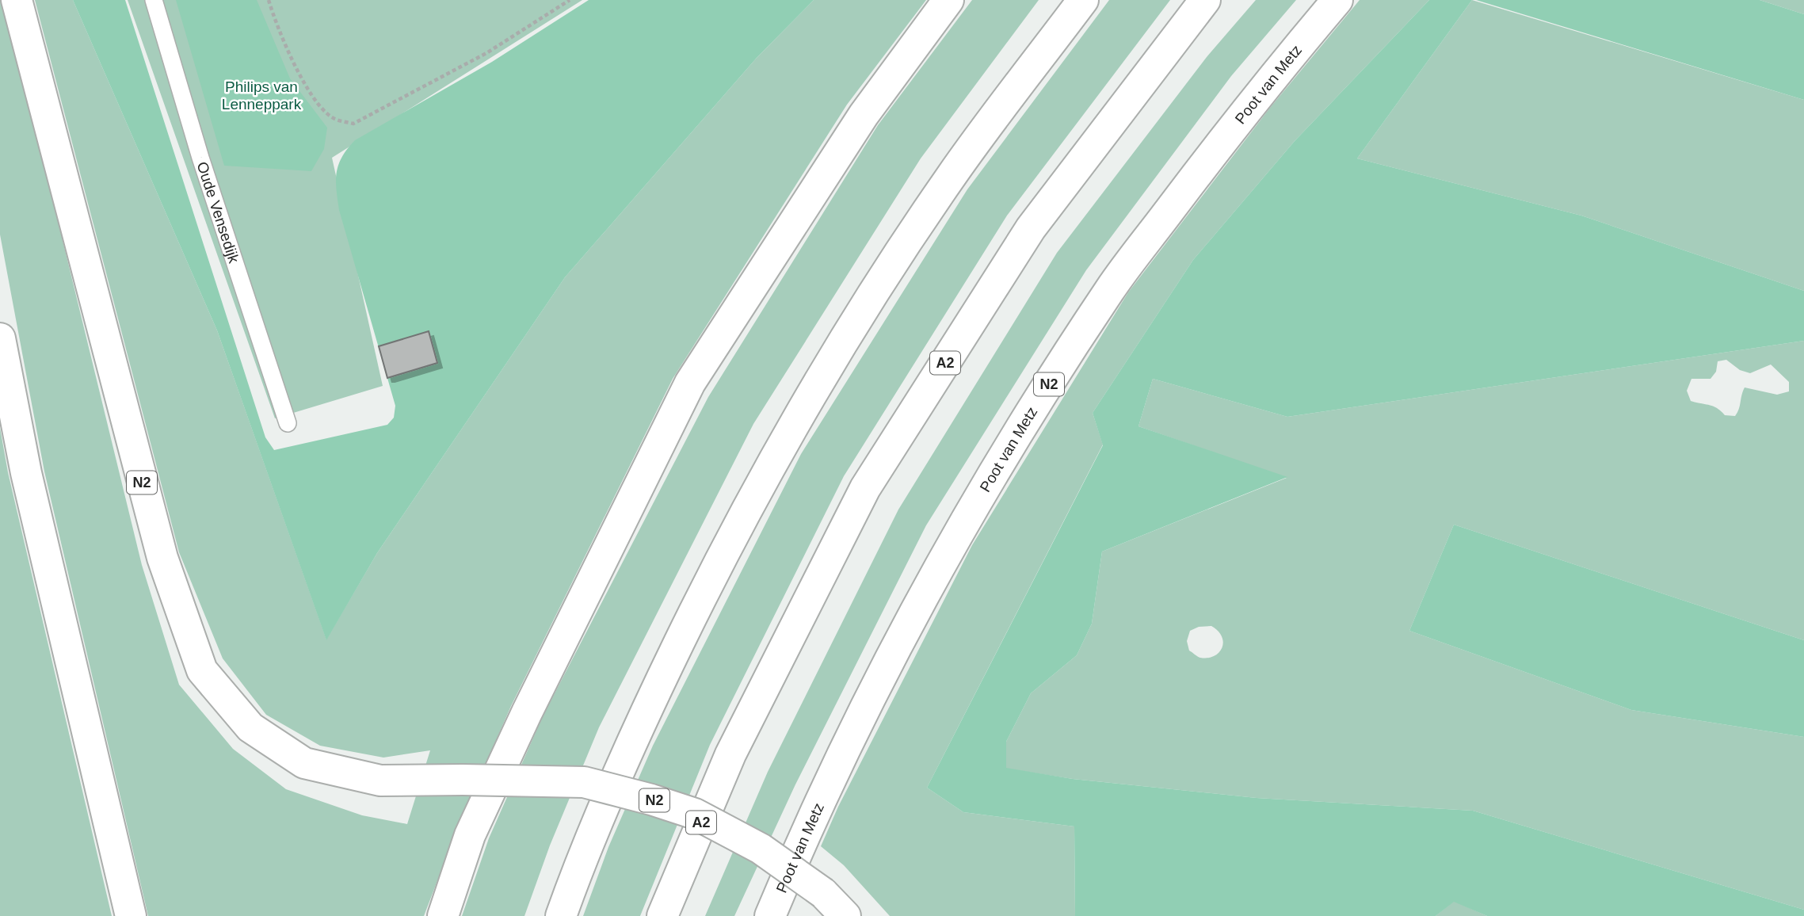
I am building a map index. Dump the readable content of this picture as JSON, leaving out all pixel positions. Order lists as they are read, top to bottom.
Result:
{
  "streets": {
    "highway": ["Poot van Metz", "A2", "N2"],
    "lane": ["Oude Vensedijk"]
  },
  "parks": ["Philips van Lenneppark"]
}
